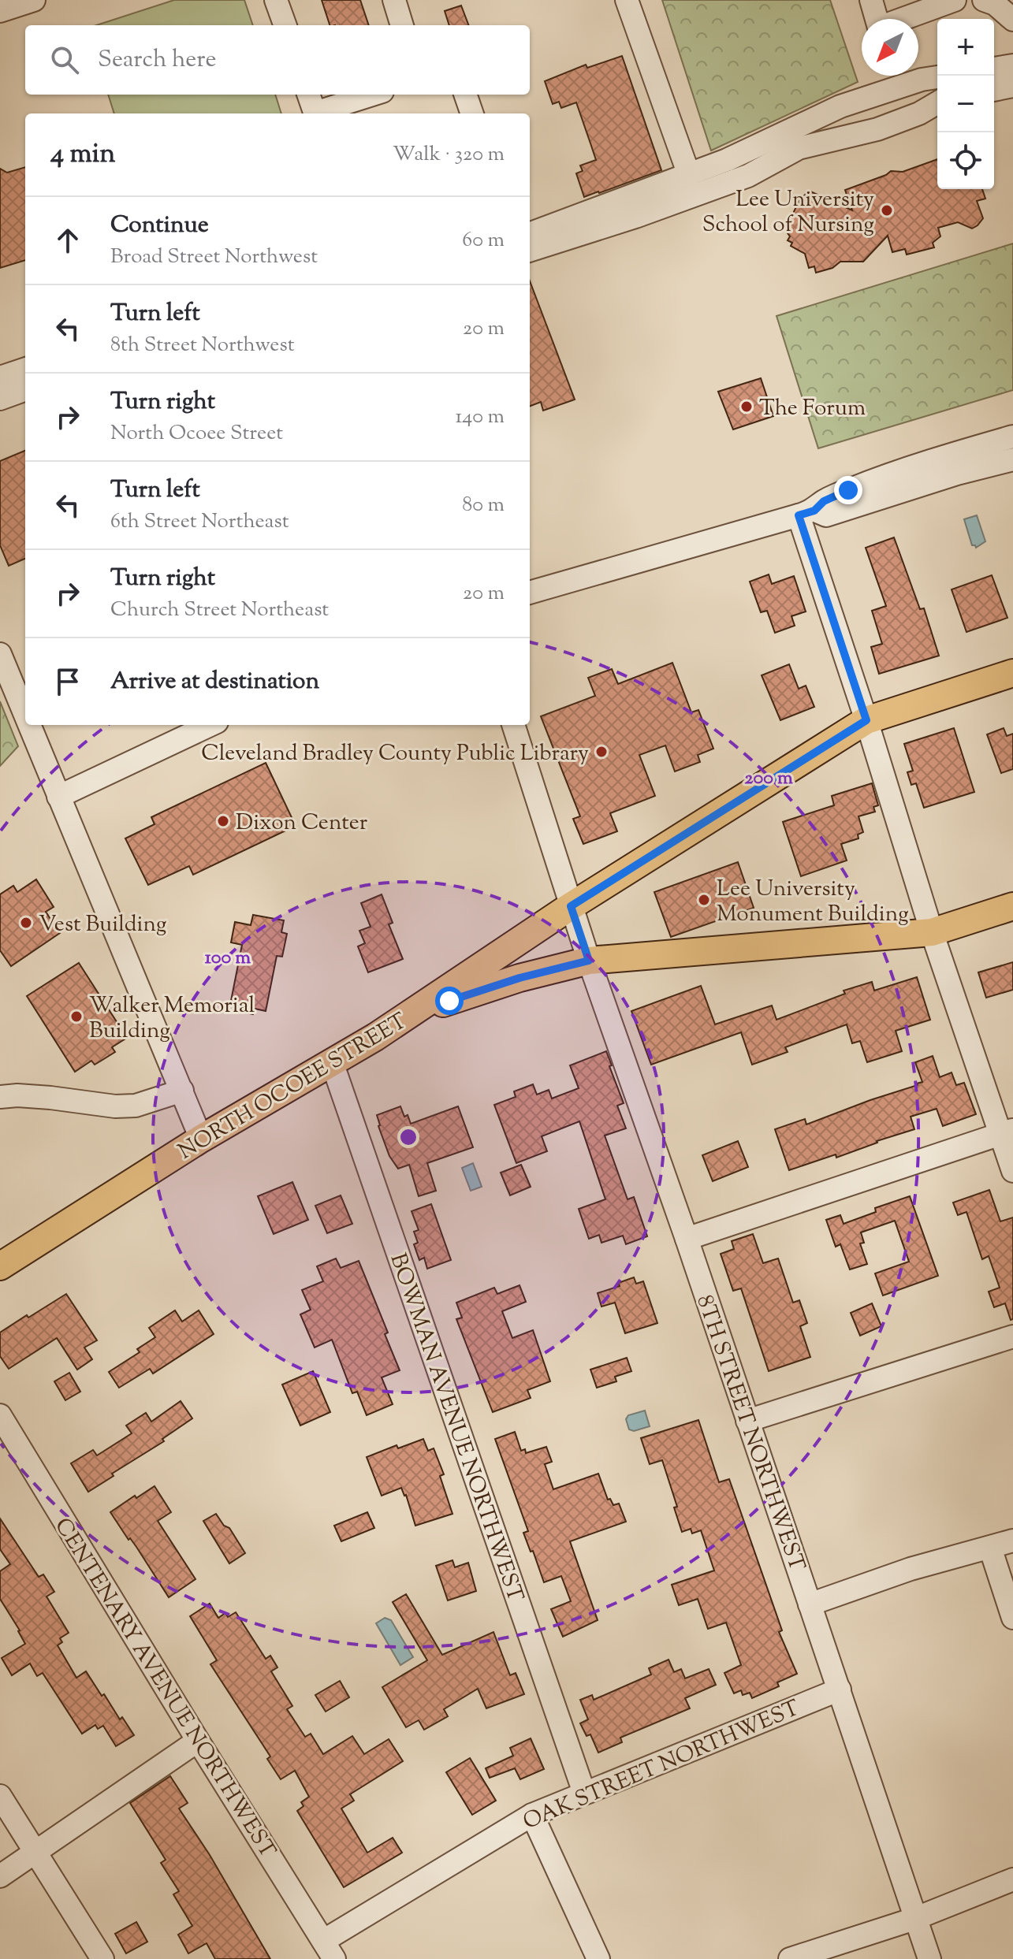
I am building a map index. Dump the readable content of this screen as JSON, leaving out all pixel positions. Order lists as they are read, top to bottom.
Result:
{
  "streets": {
    "main road": ["NORTH OCOEE STREET"],
    "street": [
      "BOWMAN AVENUE NORTHWEST",
      "8TH STREET NORTHWEST",
      "CENTENARY AVENUE NORTHWEST",
      "OAK STREET NORTHWEST"
    ]
  },
  "crossings": [
    ["NORTH OCOEE STREET", "BOWMAN AVENUE NORTHWEST"],
    ["NORTH OCOEE STREET", "8TH STREET NORTHWEST"],
    ["BOWMAN AVENUE NORTHWEST", "OAK STREET NORTHWEST"],
    ["8TH STREET NORTHWEST", "OAK STREET NORTHWEST"],
    ["CENTENARY AVENUE NORTHWEST", "OAK STREET NORTHWEST"]
  ],
  "places": [
    "Lee University School of Nursing",
    "The Forum",
    "Cleveland Bradley County Public Library",
    "Dixon Center",
    "Lee University Monument Building",
    "Vest Building",
    "Walker Memorial Building"
  ],
  "north": "bottom left",
  "page": {
    "map_buttons": ["+", "−"],
    "search": "Search here",
    "heading": ["4 min", "Walk · 320 m"],
    "list": [
      ["Continue", "Broad Street Northwest", "60 m"],
      ["Turn left", "8th Street Northwest", "20 m"],
      ["Turn right", "North Ocoee Street", "140 m"],
      ["Turn left", "6th Street Northeast", "80 m"],
      ["Turn right", "Church Street Northeast", "20 m"],
      "Arrive at destination"
    ]
  },
  "rings": ["200 m", "100 m"]
}
